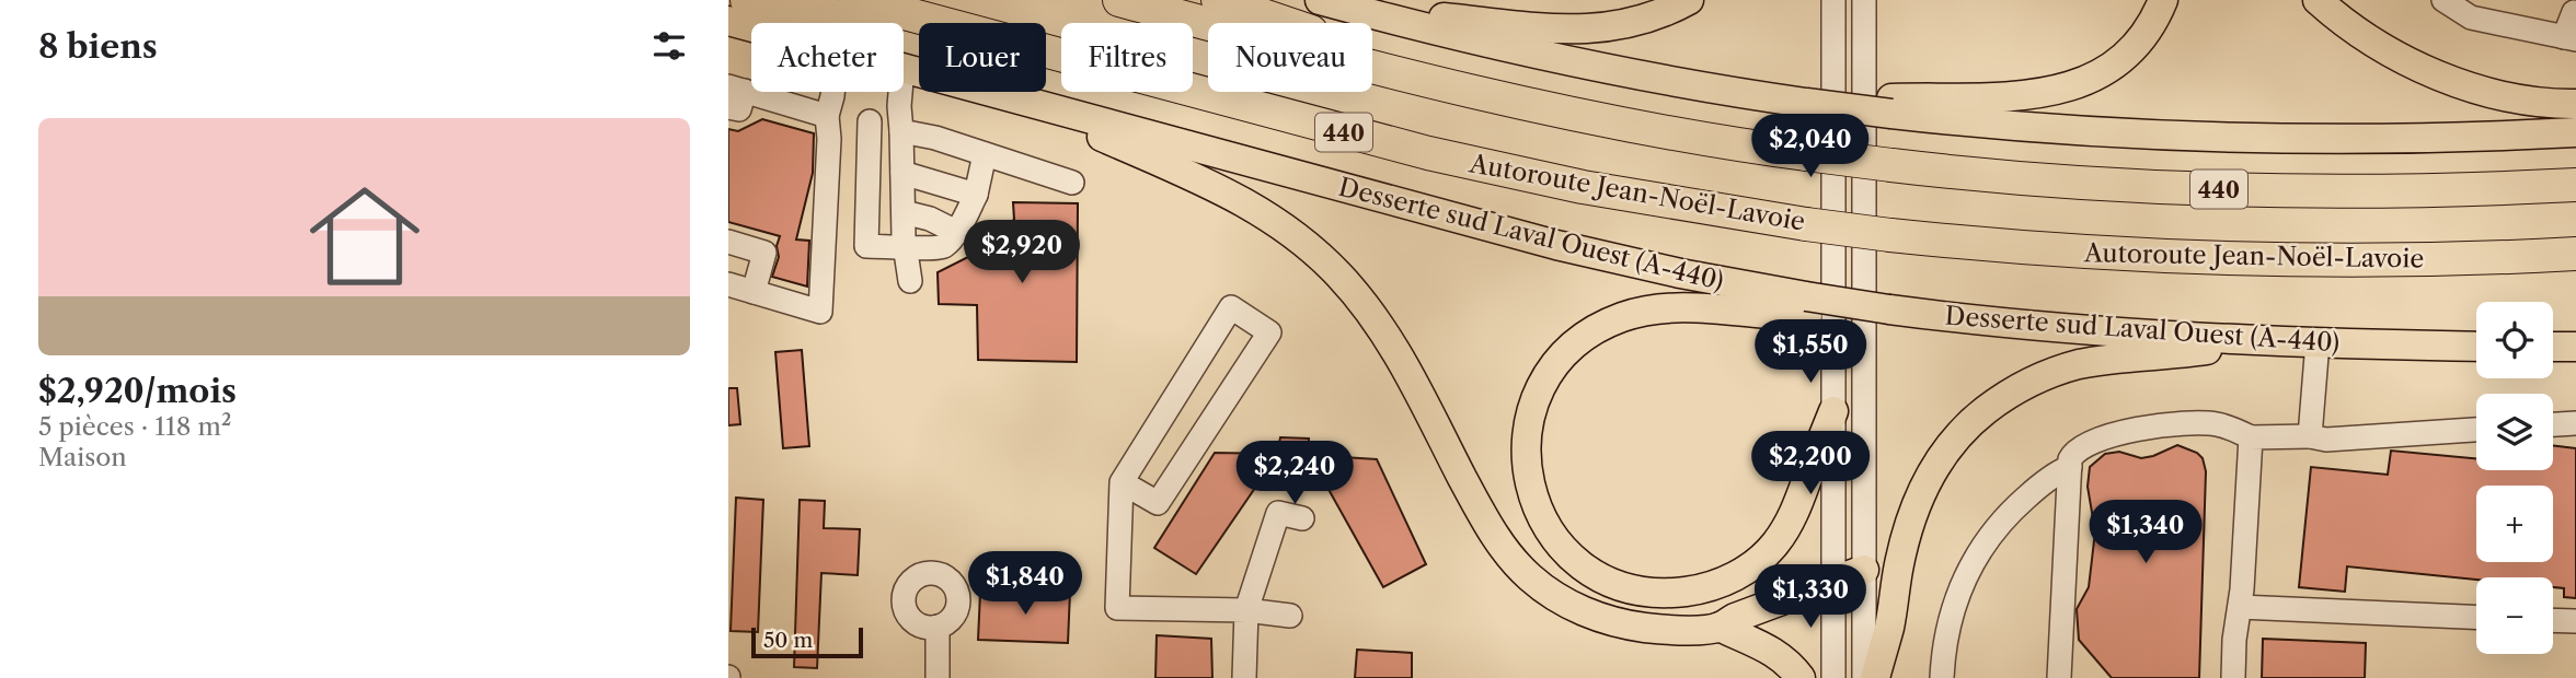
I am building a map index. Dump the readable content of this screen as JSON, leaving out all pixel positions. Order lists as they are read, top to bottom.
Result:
{
  "streets": {
    "highway": ["440", "Autoroute Jean-Noël-Lavoie"],
    "main road": ["Desserte sud Laval Ouest (A-440)"]
  },
  "scale_bar": "50 m",
  "page": {
    "heading": "8 biens",
    "chip": [
      "Acheter",
      "Louer",
      "Filtres",
      "Nouveau"
    ],
    "list": [
      {
        "name": "$2,920/mois",
        "note": "5 pièces · 118 m² · Maison"
      }
    ],
    "price": [
      "$2,040",
      "$2,920",
      "$1,550",
      "$2,200",
      "$2,240",
      "$1,340",
      "$1,840",
      "$1,330"
    ],
    "map_buttons": ["+", "−"],
    "scale": "50 m"
  }
}
